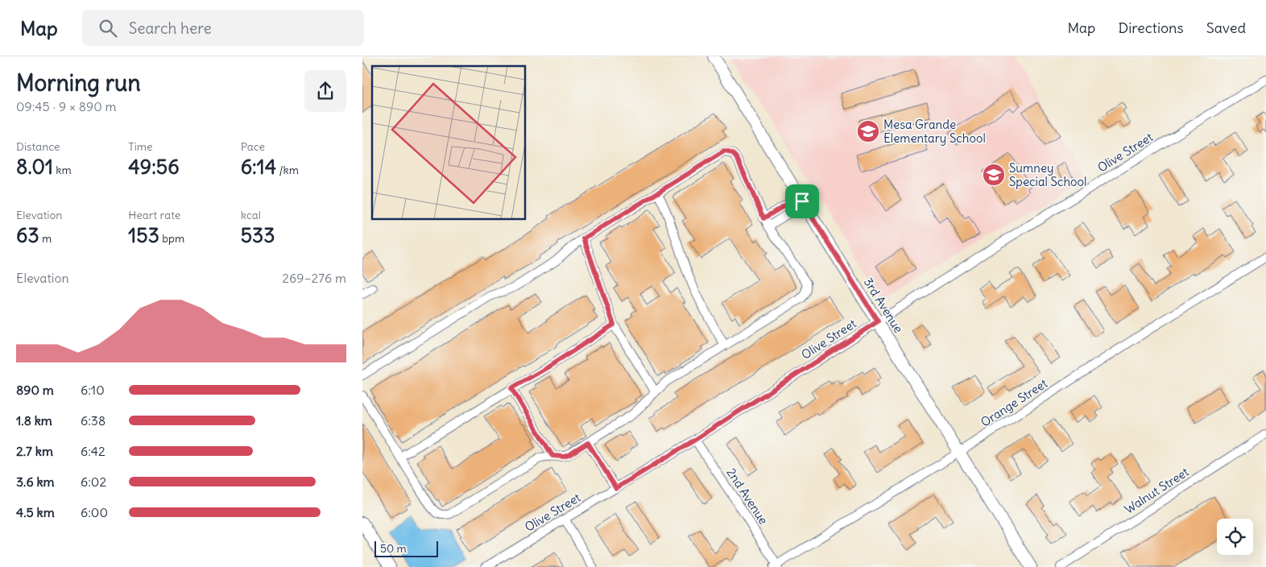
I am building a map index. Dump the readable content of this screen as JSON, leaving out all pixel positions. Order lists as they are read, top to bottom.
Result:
{
  "streets": {
    "street": [
      "Olive Street",
      "3rd Avenue",
      "Orange Street",
      "Walnut Street",
      "2nd Avenue"
    ]
  },
  "crossings": [
    ["Olive Street", "3rd Avenue"],
    ["Olive Street", "2nd Avenue"],
    ["3rd Avenue", "Orange Street"],
    ["Orange Street", "2nd Avenue"]
  ],
  "places": {
    "school or university": ["Mesa Grande Elementary School", "Sumney Special School"]
  },
  "scale_bar": "50 m",
  "page": {
    "header": "Map",
    "search": "Search here",
    "nav": ["Map", "Directions", "Saved"],
    "heading": ["Morning run", "09:45 · 9 × 890 m"],
    "stats": [
      ["Distance", "8.01 km"],
      ["Time", "49:56"],
      ["Pace", "6:14 /km"],
      ["Elevation", "63 m"],
      ["Heart rate", "153 bpm"],
      ["kcal", "533"]
    ],
    "chart": ["Elevation", "269–276 m"],
    "list": [
      {
        "name": "890 m",
        "note": "6:10"
      },
      {
        "name": "1.8 km",
        "note": "6:38"
      },
      {
        "name": "2.7 km",
        "note": "6:42"
      },
      {
        "name": "3.6 km",
        "note": "6:02"
      },
      {
        "name": "4.5 km",
        "note": "6:00"
      }
    ],
    "scale": "50 m"
  }
}
